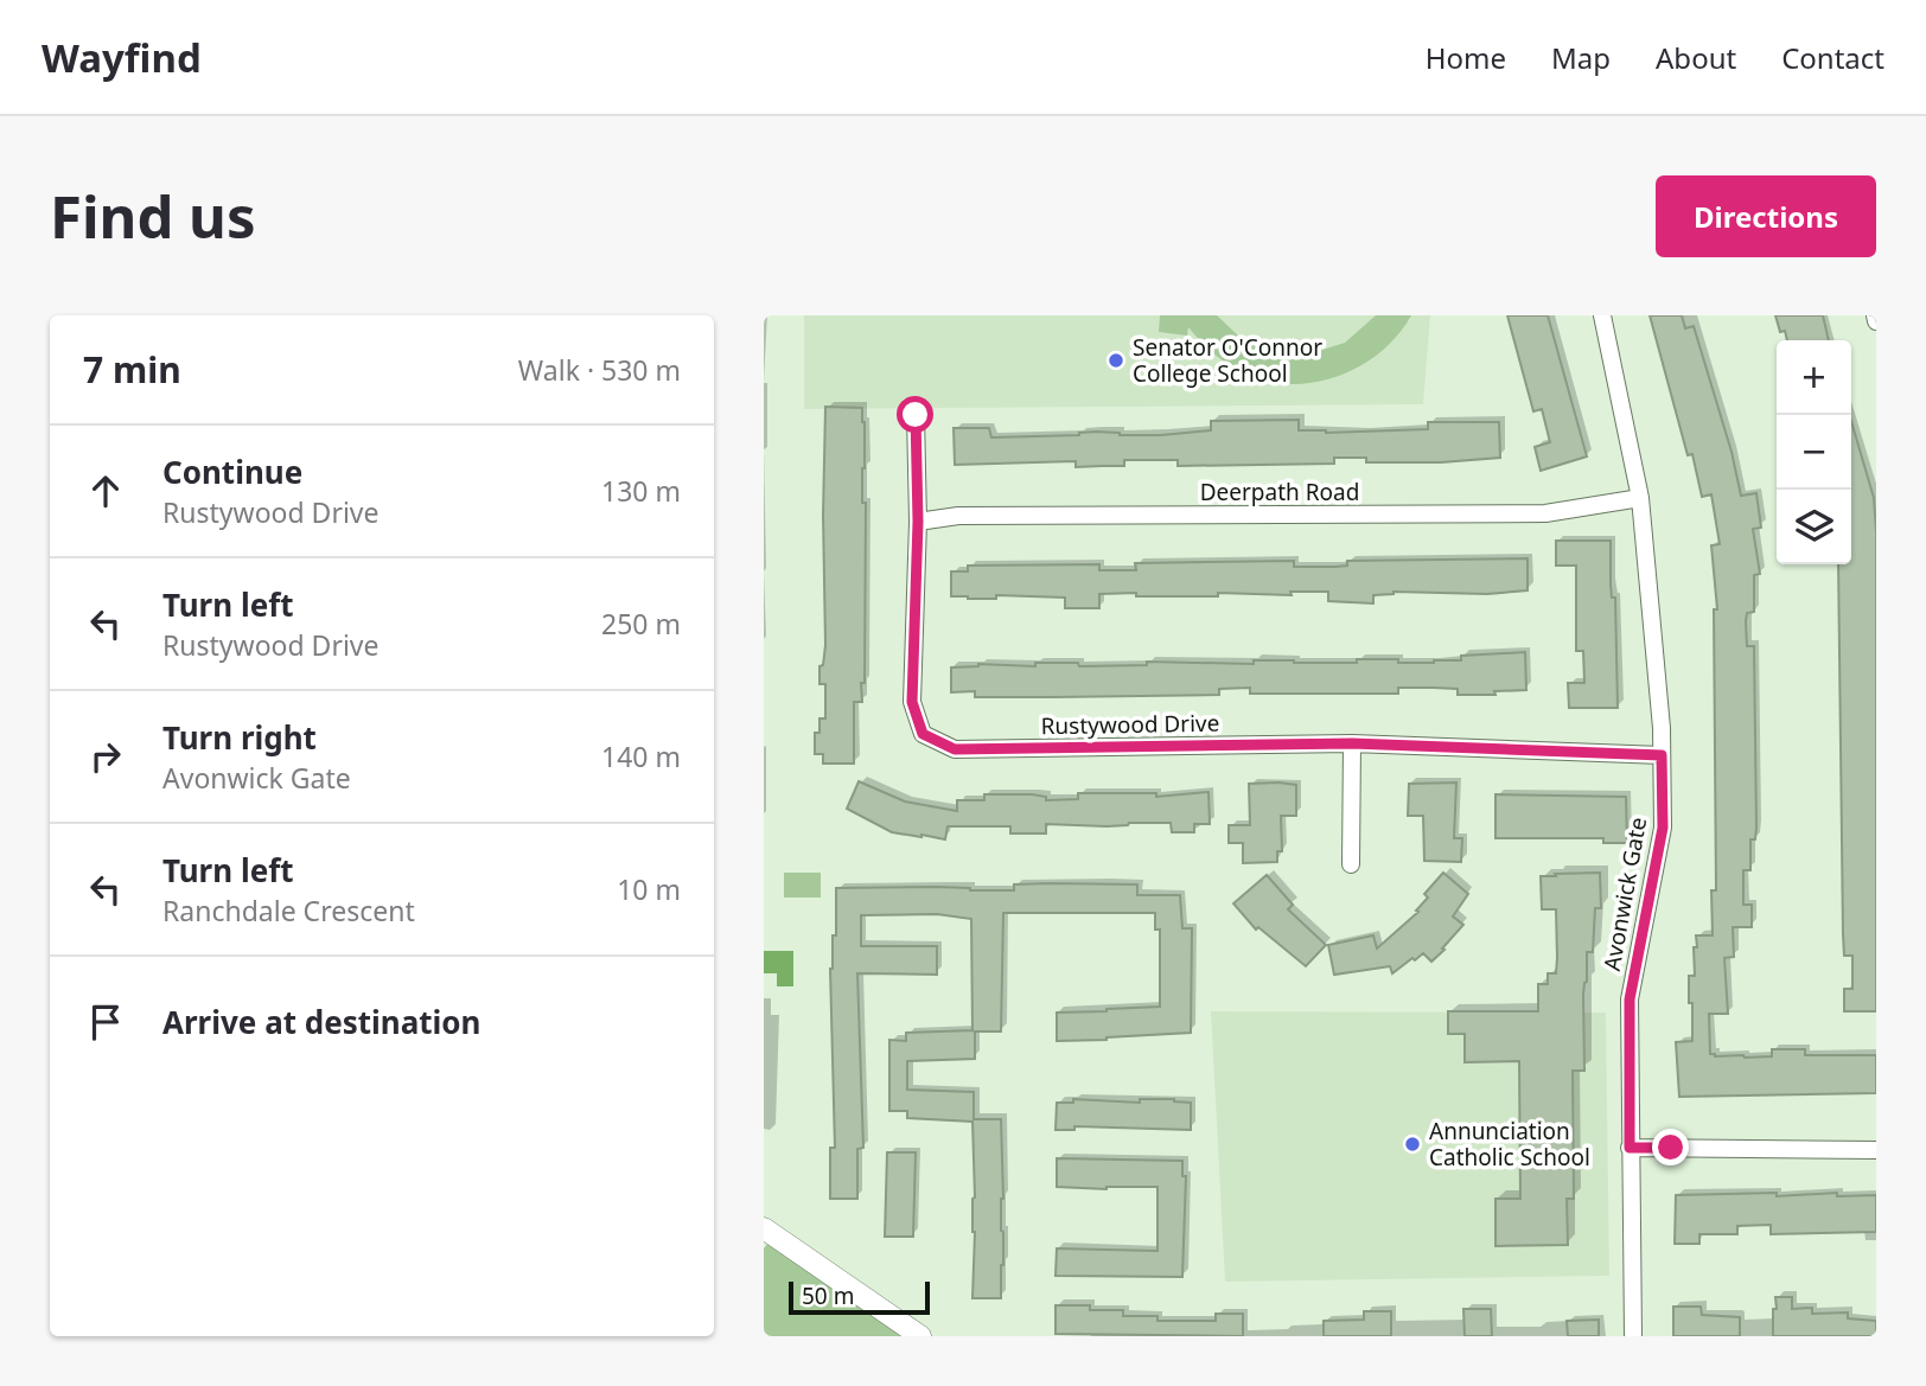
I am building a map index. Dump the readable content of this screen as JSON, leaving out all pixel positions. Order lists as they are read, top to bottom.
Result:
{
  "streets": {
    "street": ["Deerpath Road", "Rustywood Drive", "Avonwick Gate"]
  },
  "crossings": [
    ["Deerpath Road", "Rustywood Drive"],
    ["Deerpath Road", "Avonwick Gate"],
    ["Rustywood Drive", "Avonwick Gate"]
  ],
  "places": ["Senator O'Connor College School", "Annunciation Catholic School"],
  "scale_bar": "50 m",
  "page": {
    "header": "Wayfind",
    "nav": [
      "Home",
      "Map",
      "About",
      "Contact"
    ],
    "buttons": "Directions",
    "title": "Find us",
    "heading": ["7 min", "Walk · 530 m"],
    "map_buttons": ["+", "−"],
    "list": [
      ["Continue", "Rustywood Drive", "130 m"],
      ["Turn left", "Rustywood Drive", "250 m"],
      ["Turn right", "Avonwick Gate", "140 m"],
      ["Turn left", "Ranchdale Crescent", "10 m"],
      "Arrive at destination"
    ],
    "scale": "50 m"
  }
}
